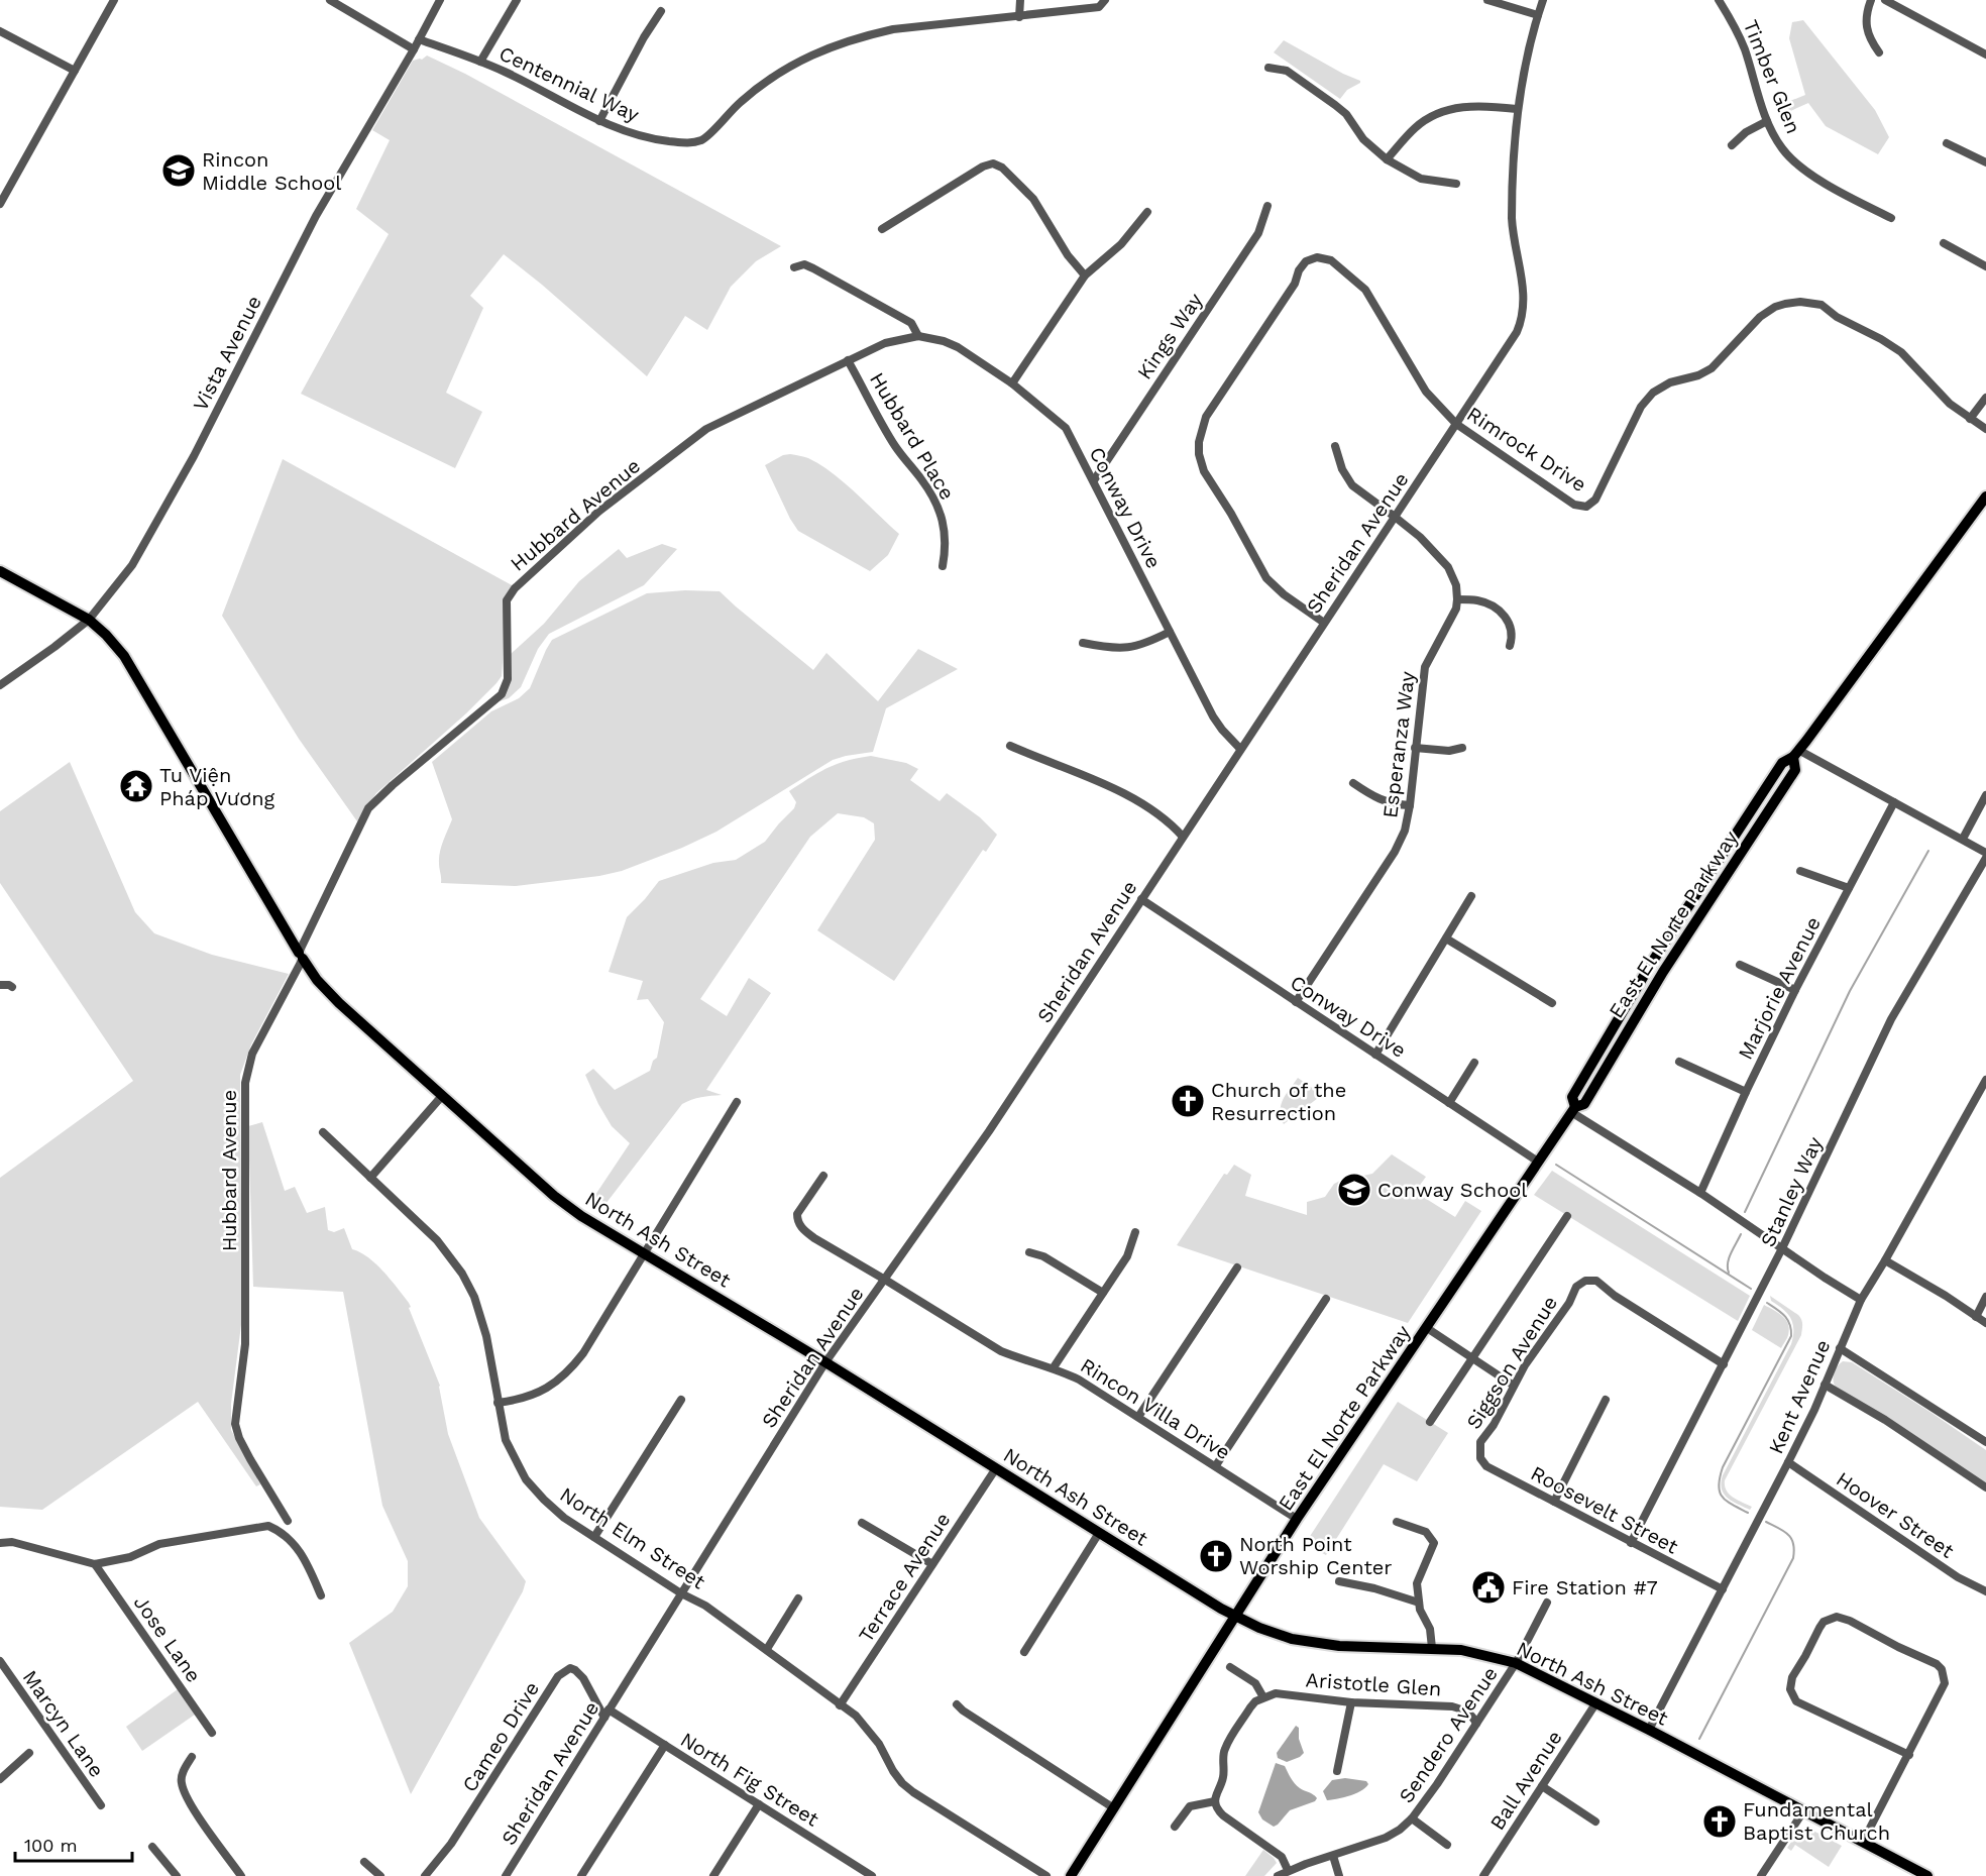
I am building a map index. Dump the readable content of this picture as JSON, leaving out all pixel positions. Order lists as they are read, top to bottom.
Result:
{
  "streets": {
    "main road": ["East El Norte Parkway", "North Ash Street"],
    "street": [
      "Timber Glen",
      "Centennial Way",
      "Kings Way",
      "Vista Avenue",
      "Hubbard Place",
      "Rimrock Drive",
      "Conway Drive",
      "Hubbard Avenue",
      "Sheridan Avenue",
      "Esperanza Way",
      "Marjorie Avenue",
      "Stanley Way",
      "Siggson Avenue",
      "Kent Avenue",
      "Rincon Villa Drive",
      "Roosevelt Street",
      "Hoover Street",
      "North Elm Street",
      "Terrace Avenue",
      "Jose Lane",
      "Aristotle Glen",
      "Marcyn Lane",
      "Sendero Avenue",
      "Cameo Drive",
      "North Fig Street",
      "Ball Avenue"
    ]
  },
  "crossings": [
    ["Centennial Way", "Vista Avenue"],
    ["Kings Way", "Conway Drive"],
    ["Vista Avenue", "North Ash Street"],
    ["Hubbard Place", "Hubbard Avenue"],
    ["Rimrock Drive", "Sheridan Avenue"],
    ["Conway Drive", "Hubbard Avenue"],
    ["Conway Drive", "Sheridan Avenue"],
    ["Conway Drive", "Esperanza Way"],
    ["Conway Drive", "East El Norte Parkway"],
    ["Hubbard Avenue", "North Ash Street"],
    ["Sheridan Avenue", "North Ash Street"],
    ["Sheridan Avenue", "Rincon Villa Drive"],
    ["Sheridan Avenue", "North Elm Street"],
    ["Sheridan Avenue", "Cameo Drive"],
    ["Sheridan Avenue", "North Fig Street"],
    ["East El Norte Parkway", "North Ash Street"],
    ["East El Norte Parkway", "Rincon Villa Drive"],
    ["Stanley Way", "Siggson Avenue"],
    ["Stanley Way", "Roosevelt Street"],
    ["North Ash Street", "Kent Avenue"],
    ["North Ash Street", "Terrace Avenue"],
    ["North Ash Street", "Sendero Avenue"],
    ["North Ash Street", "Ball Avenue"],
    ["Siggson Avenue", "Roosevelt Street"],
    ["Kent Avenue", "Roosevelt Street"],
    ["Kent Avenue", "Hoover Street"],
    ["North Elm Street", "Terrace Avenue"],
    ["Aristotle Glen", "Sendero Avenue"]
  ],
  "places": {
    "school or university": ["Rincon Middle School", "Conway School"],
    "temple": ["Tu Viện Pháp Vương"],
    "church": ["Church of the Resurrection", "North Point Worship Center", "Fundamental Baptist Church"],
    "public building": ["Fire Station #7"]
  },
  "scale_bar": "100 m"
}
